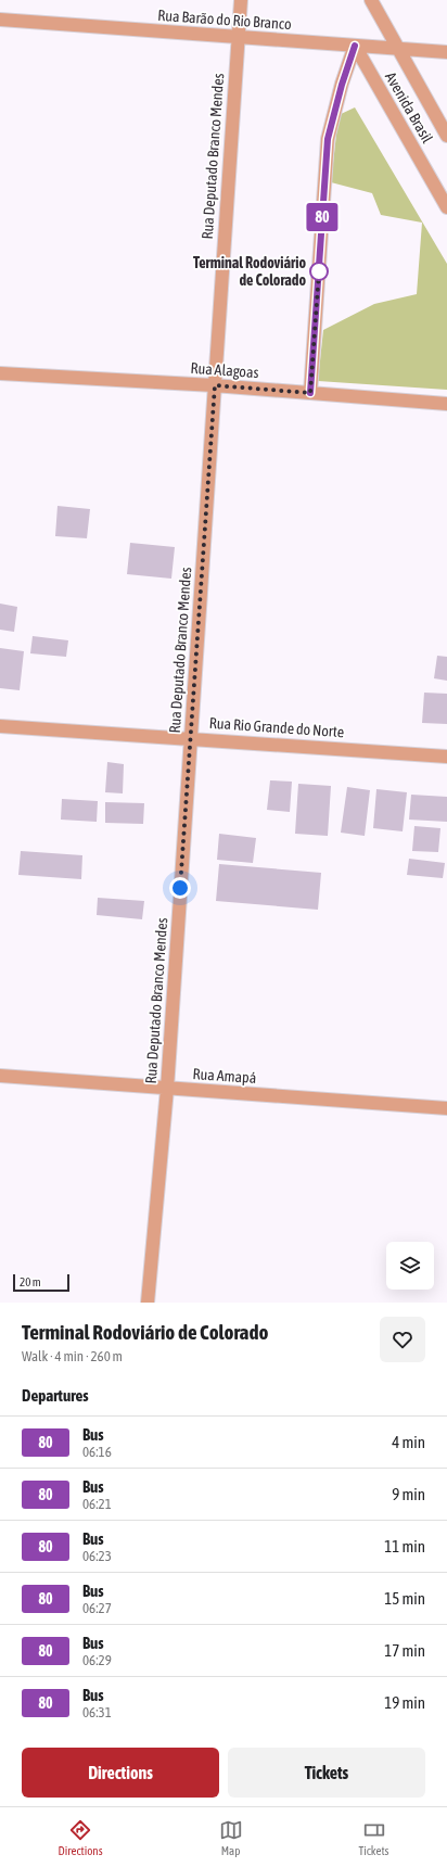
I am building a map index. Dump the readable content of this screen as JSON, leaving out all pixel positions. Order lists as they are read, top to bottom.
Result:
{
  "streets": {
    "street": [
      "Rua Barão do Rio Branco",
      "Avenida Brasil",
      "Rua Deputado Branco Mendes",
      "Rua Alagoas",
      "Rua Rio Grande do Norte",
      "Rua Amapá"
    ]
  },
  "crossings": [
    ["Rua Barão do Rio Branco", "Avenida Brasil"],
    ["Rua Barão do Rio Branco", "Rua Deputado Branco Mendes"],
    ["Rua Deputado Branco Mendes", "Rua Alagoas"],
    ["Rua Deputado Branco Mendes", "Rua Rio Grande do Norte"],
    ["Rua Deputado Branco Mendes", "Rua Amapá"]
  ],
  "places": ["Terminal Rodoviário de Colorado"],
  "lines": ["bus line 80"],
  "scale_bar": "20 m",
  "page": {
    "on_map": "80",
    "scale": "20 m",
    "heading": [
      ["Terminal Rodoviário de Colorado", "Walk · 4 min · 260 m"],
      "Departures"
    ],
    "list": [
      {
        "mark": "80",
        "name": "Bus",
        "note": "06:16",
        "value": "4 min"
      },
      {
        "mark": "80",
        "name": "Bus",
        "note": "06:21",
        "value": "9 min"
      },
      {
        "mark": "80",
        "name": "Bus",
        "note": "06:23",
        "value": "11 min"
      },
      {
        "mark": "80",
        "name": "Bus",
        "note": "06:27",
        "value": "15 min"
      },
      {
        "mark": "80",
        "name": "Bus",
        "note": "06:29",
        "value": "17 min"
      },
      {
        "mark": "80",
        "name": "Bus",
        "note": "06:31",
        "value": "19 min"
      }
    ],
    "buttons": ["Directions", "Tickets"],
    "tabs": ["Directions", "Map", "Tickets"]
  }
}
